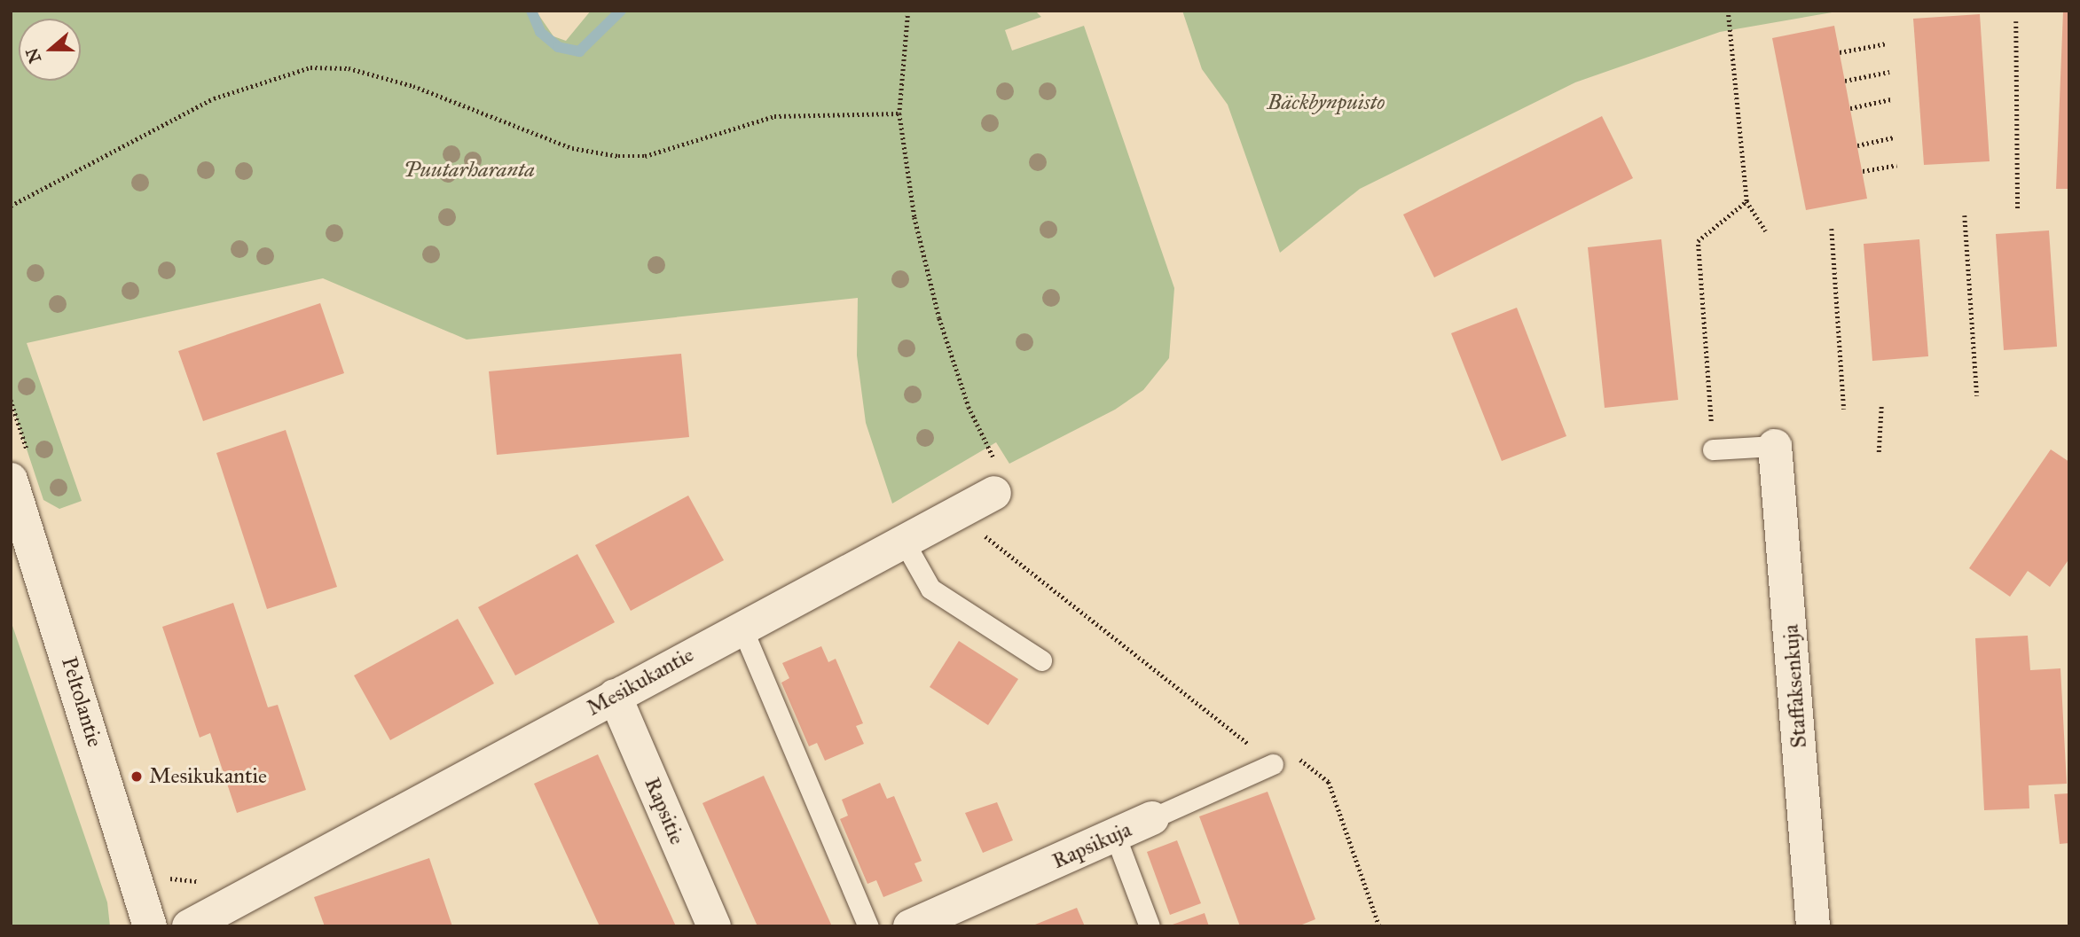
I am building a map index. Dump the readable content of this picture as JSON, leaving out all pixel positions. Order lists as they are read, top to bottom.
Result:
{
  "streets": {
    "street": [
      "Mesikukantie",
      "Staffaksenkuja",
      "Peltolantie",
      "Rapsitie",
      "Rapsikuja"
    ]
  },
  "crossings": [
    ["Mesikukantie", "Rapsitie"]
  ],
  "parks": ["Bäckbynpuisto", "Puutarharanta"],
  "places": ["Mesikukantie"],
  "north": "left"
}
